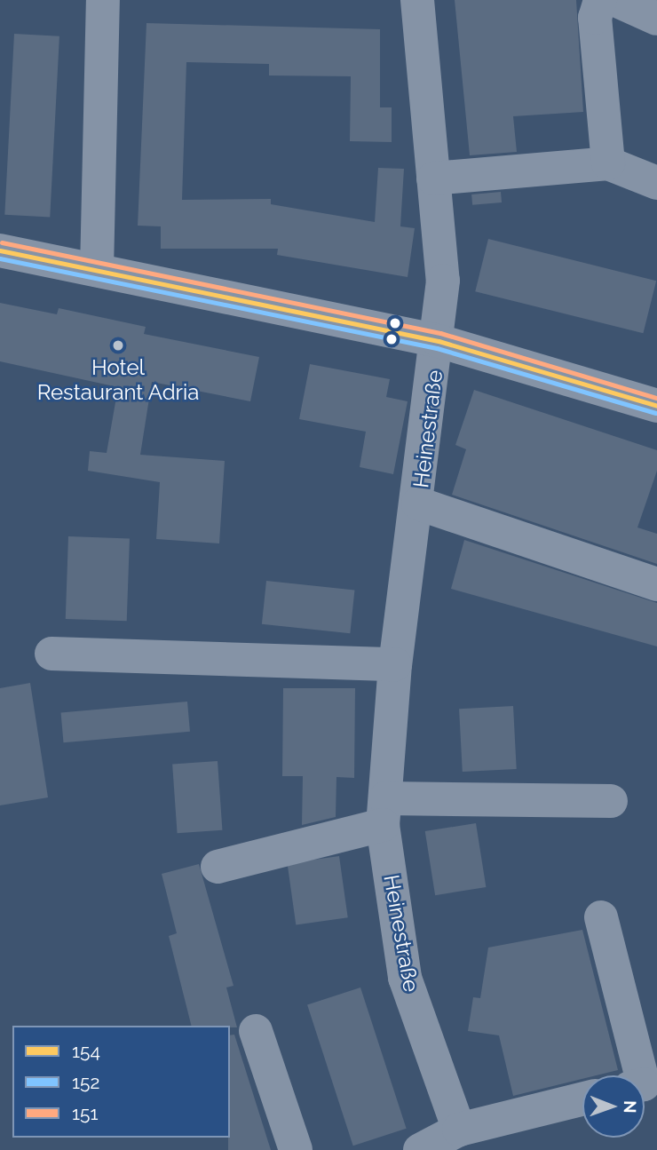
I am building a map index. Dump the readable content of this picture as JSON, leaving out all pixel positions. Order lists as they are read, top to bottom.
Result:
{
  "streets": {
    "street": ["Heinestraße"]
  },
  "places": ["Hotel Restaurant Adria"],
  "lines": ["transit line 151", "transit line 154", "transit line 152"],
  "legend": ["154", "152", "151"],
  "north": "right"
}
